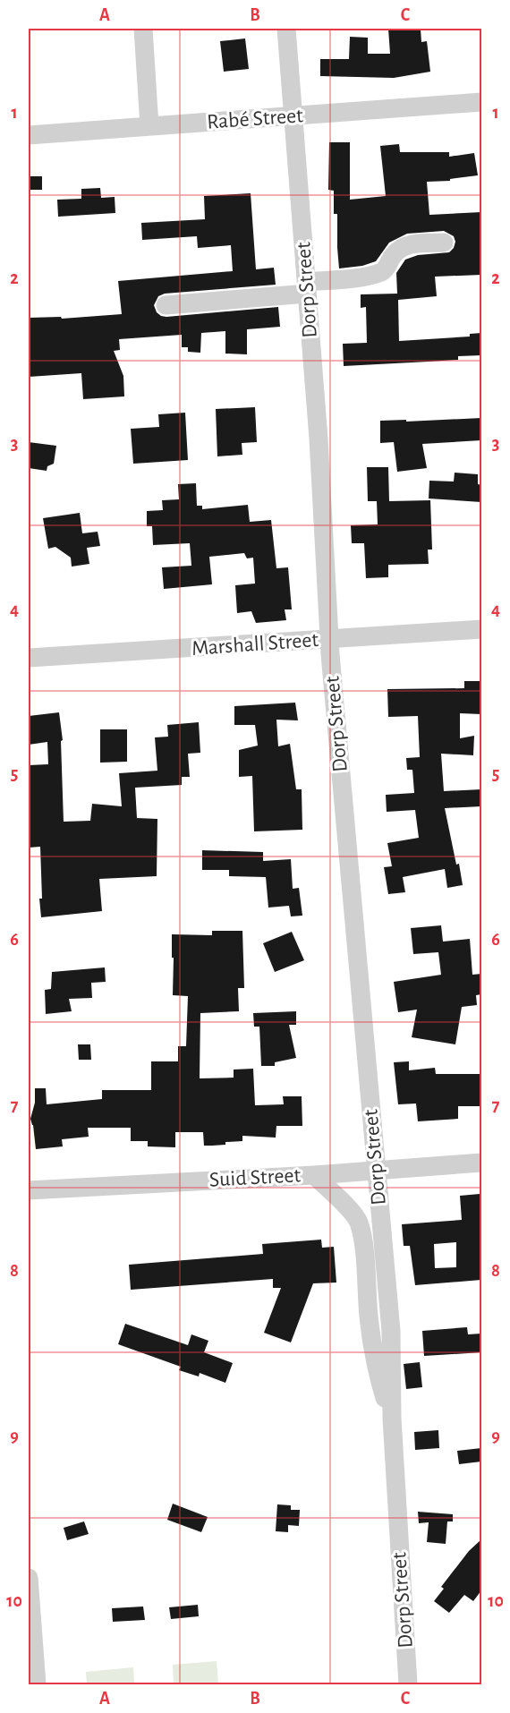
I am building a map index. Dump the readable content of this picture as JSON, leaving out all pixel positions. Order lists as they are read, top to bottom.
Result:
{
  "streets": {
    "street": [
      "Rabé Street",
      "Dorp Street",
      "Marshall Street",
      "Suid Street"
    ]
  },
  "crossings": [
    ["Rabé Street", "Dorp Street"],
    ["Dorp Street", "Marshall Street"],
    ["Dorp Street", "Suid Street"]
  ],
  "grid": {
    "columns": ["A", "B", "C"],
    "rows": [
      "1",
      "2",
      "3",
      "4",
      "5",
      "6",
      "7",
      "8",
      "9",
      "10"
    ]
  }
}
